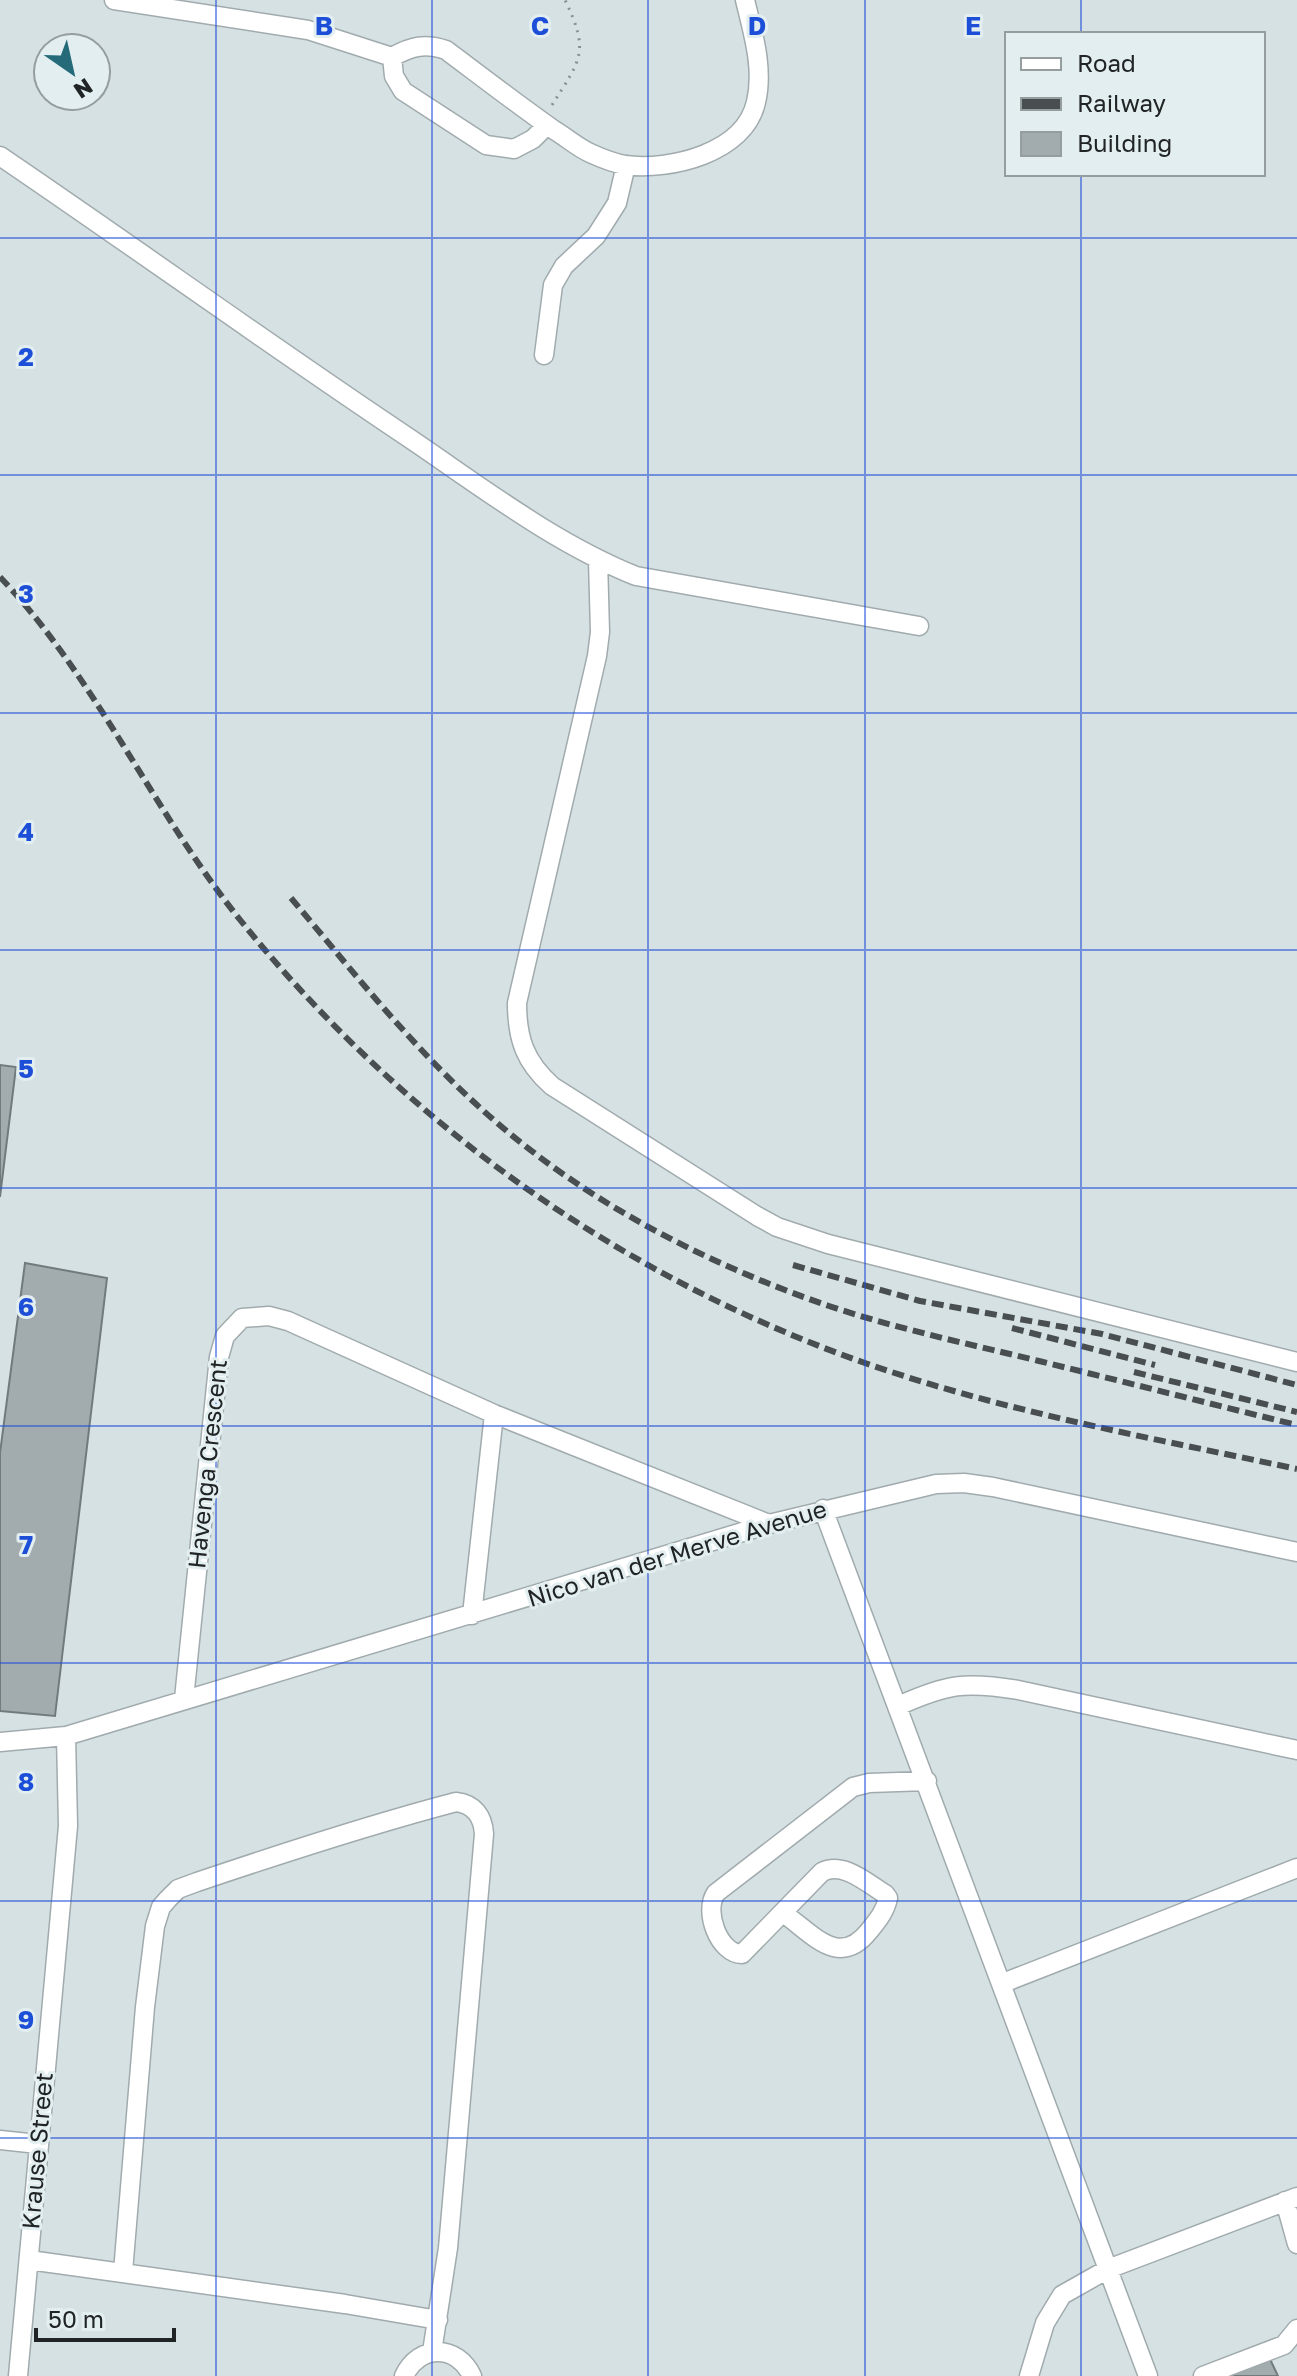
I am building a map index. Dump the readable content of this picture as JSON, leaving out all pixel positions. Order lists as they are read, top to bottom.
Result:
{
  "streets": {
    "street": ["Havenga Crescent", "Nico van der Merve Avenue", "Krause Street"]
  },
  "crossings": [
    ["Havenga Crescent", "Nico van der Merve Avenue"],
    ["Nico van der Merve Avenue", "Krause Street"]
  ],
  "legend": ["Road", "Railway", "Building"],
  "scale_bar": "50 m",
  "north": "bottom right",
  "grid": {
    "columns": [
      "B",
      "C",
      "D",
      "E"
    ],
    "rows": [
      "2",
      "3",
      "4",
      "5",
      "6",
      "7",
      "8",
      "9"
    ]
  }
}
